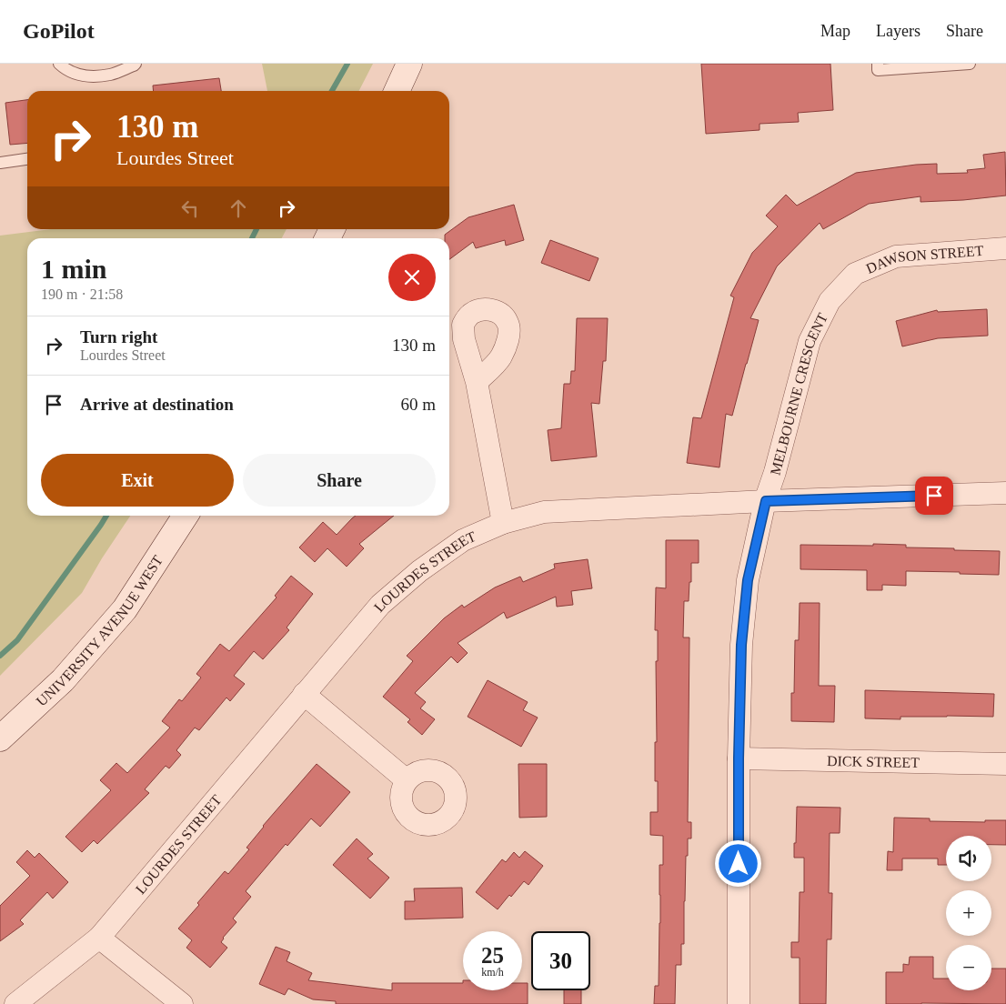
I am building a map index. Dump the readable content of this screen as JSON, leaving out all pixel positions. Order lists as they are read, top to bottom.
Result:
{
  "streets": {
    "main road": ["UNIVERSITY AVENUE WEST"],
    "street": [
      "DAWSON STREET",
      "MELBOURNE CRESCENT",
      "LOURDES STREET",
      "DICK STREET"
    ]
  },
  "crossings": [
    ["DAWSON STREET", "MELBOURNE CRESCENT"],
    ["MELBOURNE CRESCENT", "LOURDES STREET"],
    ["MELBOURNE CRESCENT", "DICK STREET"]
  ],
  "page": {
    "header": "GoPilot",
    "nav": ["Map", "Layers", "Share"],
    "turn": ["130 m", "Lourdes Street"],
    "heading": ["1 min", "190 m · 21:58"],
    "list": [
      {
        "name": "Turn right",
        "note": "Lourdes Street",
        "value": "130 m"
      },
      {
        "name": "Arrive at destination",
        "value": "60 m"
      }
    ],
    "buttons": ["Exit", "Share"],
    "map_buttons": ["+", "−"],
    "speed": "25 km/h",
    "limit": "30"
  }
}
